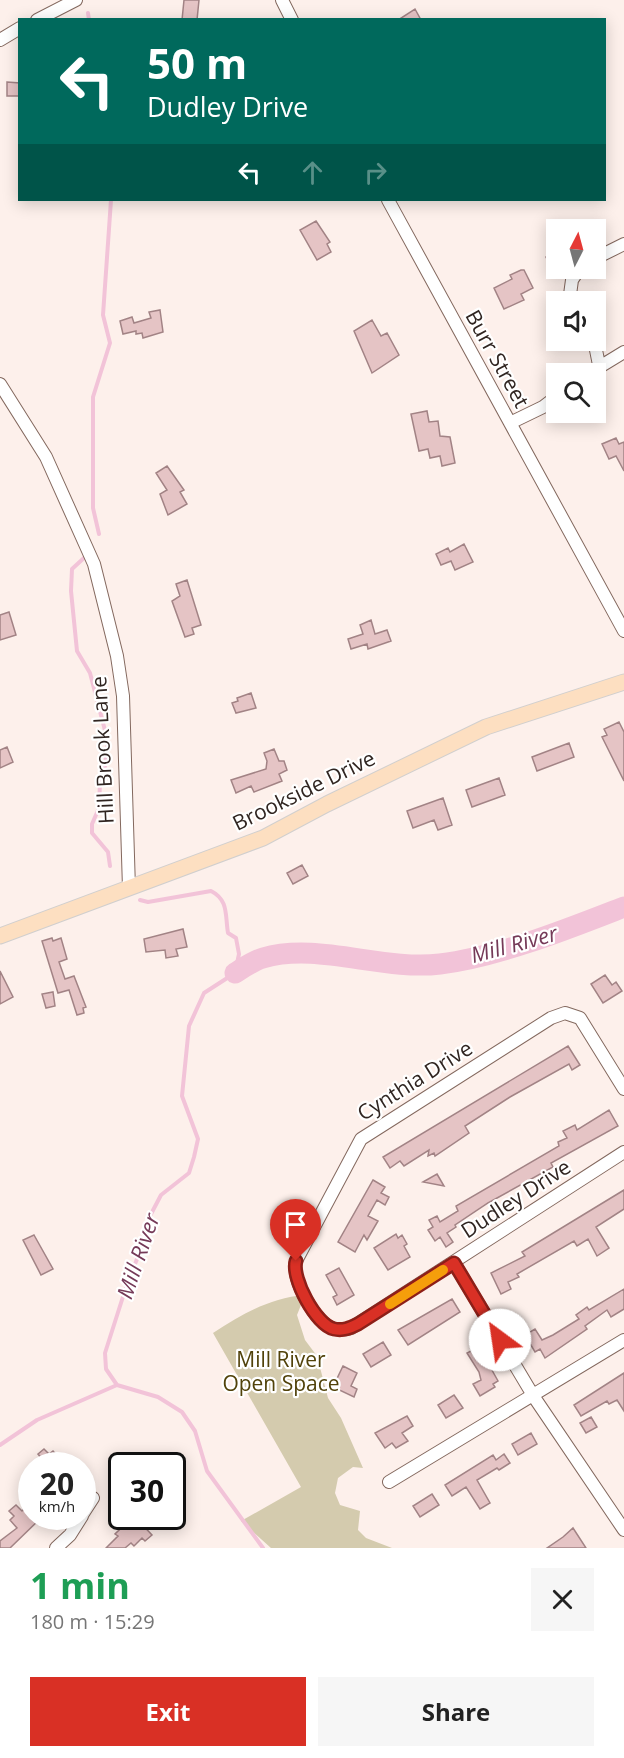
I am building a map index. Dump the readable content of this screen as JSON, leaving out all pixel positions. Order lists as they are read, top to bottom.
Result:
{
  "streets": {
    "main road": ["Brookside Drive"],
    "street": [
      "Burr Street",
      "Hill Brook Lane",
      "Cynthia Drive",
      "Dudley Drive"
    ]
  },
  "crossings": [
    ["Hill Brook Lane", "Brookside Drive"],
    ["Cynthia Drive", "Dudley Drive"]
  ],
  "water": ["Mill River"],
  "parks": ["Mill River Open Space"],
  "north": "top",
  "page": {
    "turn": ["50 m", "Dudley Drive"],
    "speed": "20 km/h",
    "limit": "30",
    "heading": ["1 min", "180 m · 15:29"],
    "buttons": ["Exit", "Share"]
  }
}
